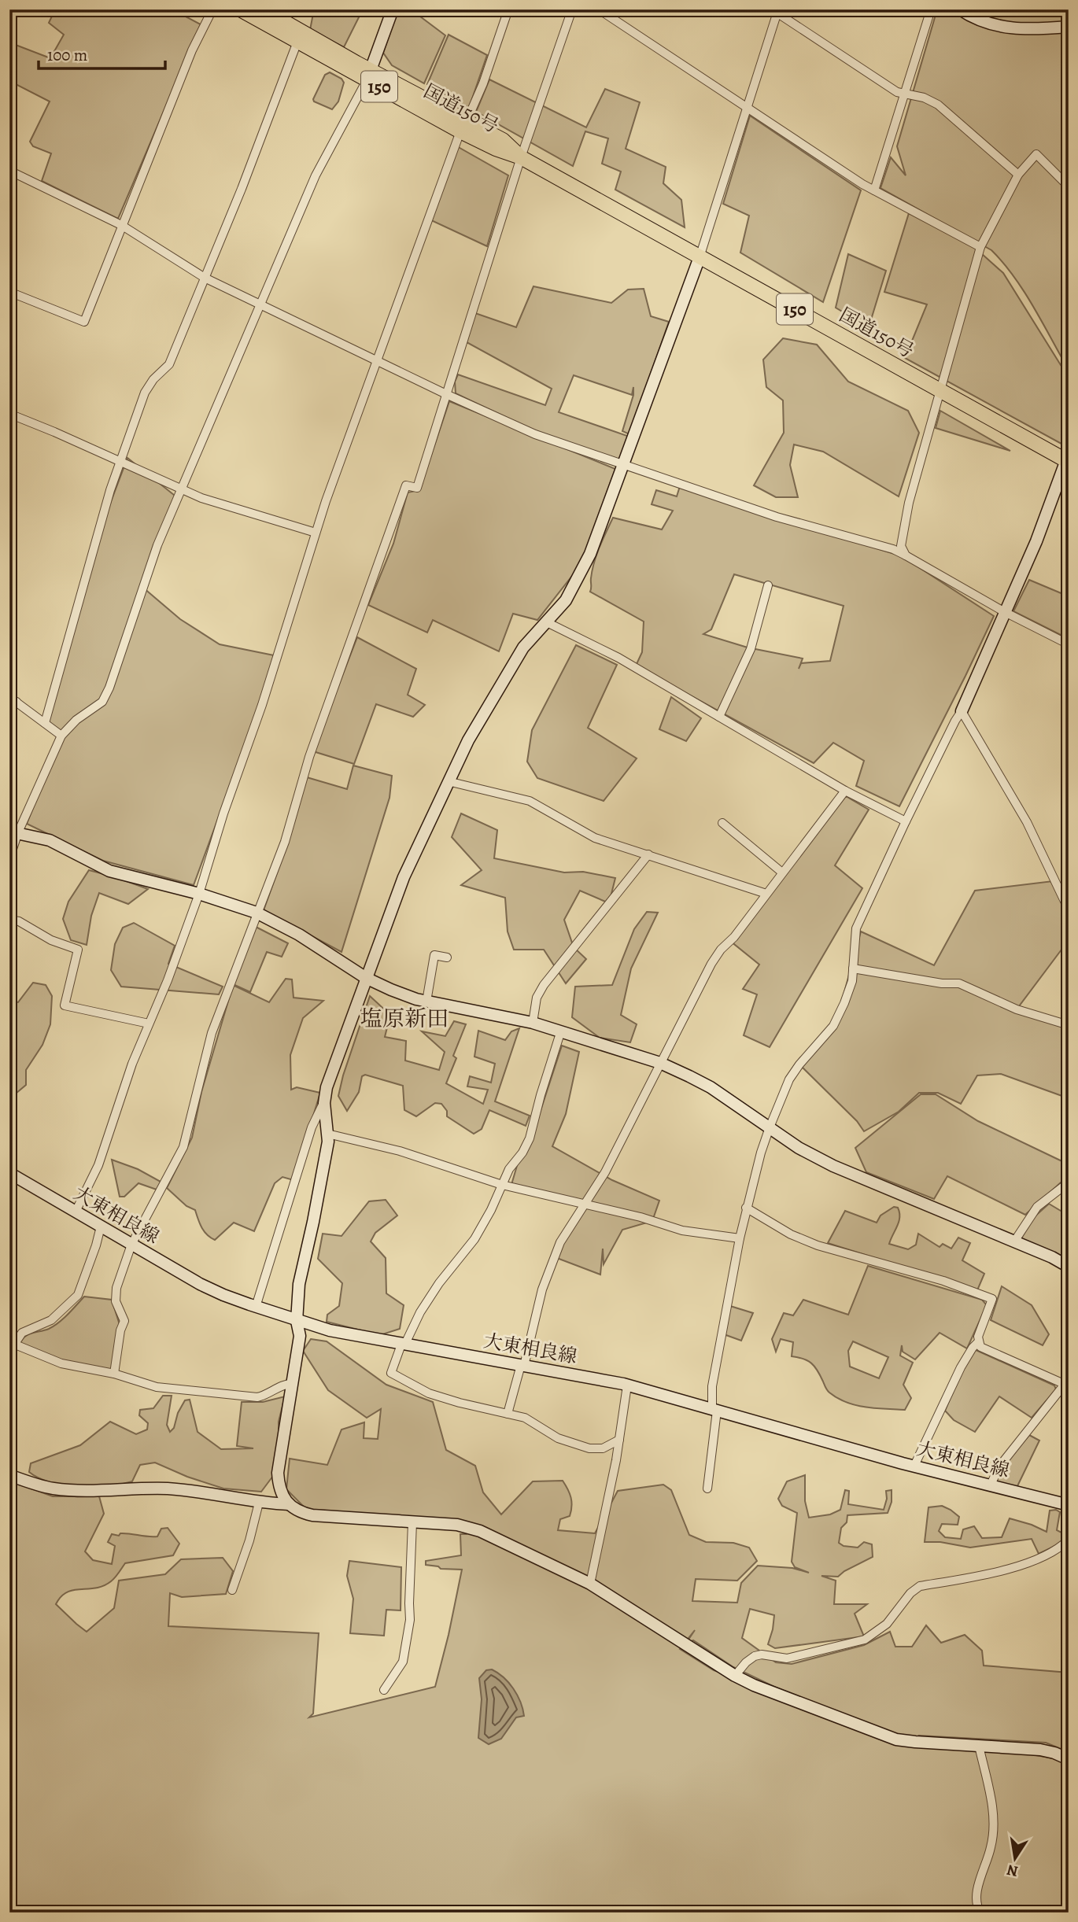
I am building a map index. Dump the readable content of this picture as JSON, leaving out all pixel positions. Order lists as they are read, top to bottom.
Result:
{
  "streets": {
    "highway": ["150", "国道150号"],
    "street": ["大東相良線"]
  },
  "districts": ["塩原新田"],
  "scale_bar": "100 m",
  "north": "bottom"
}
